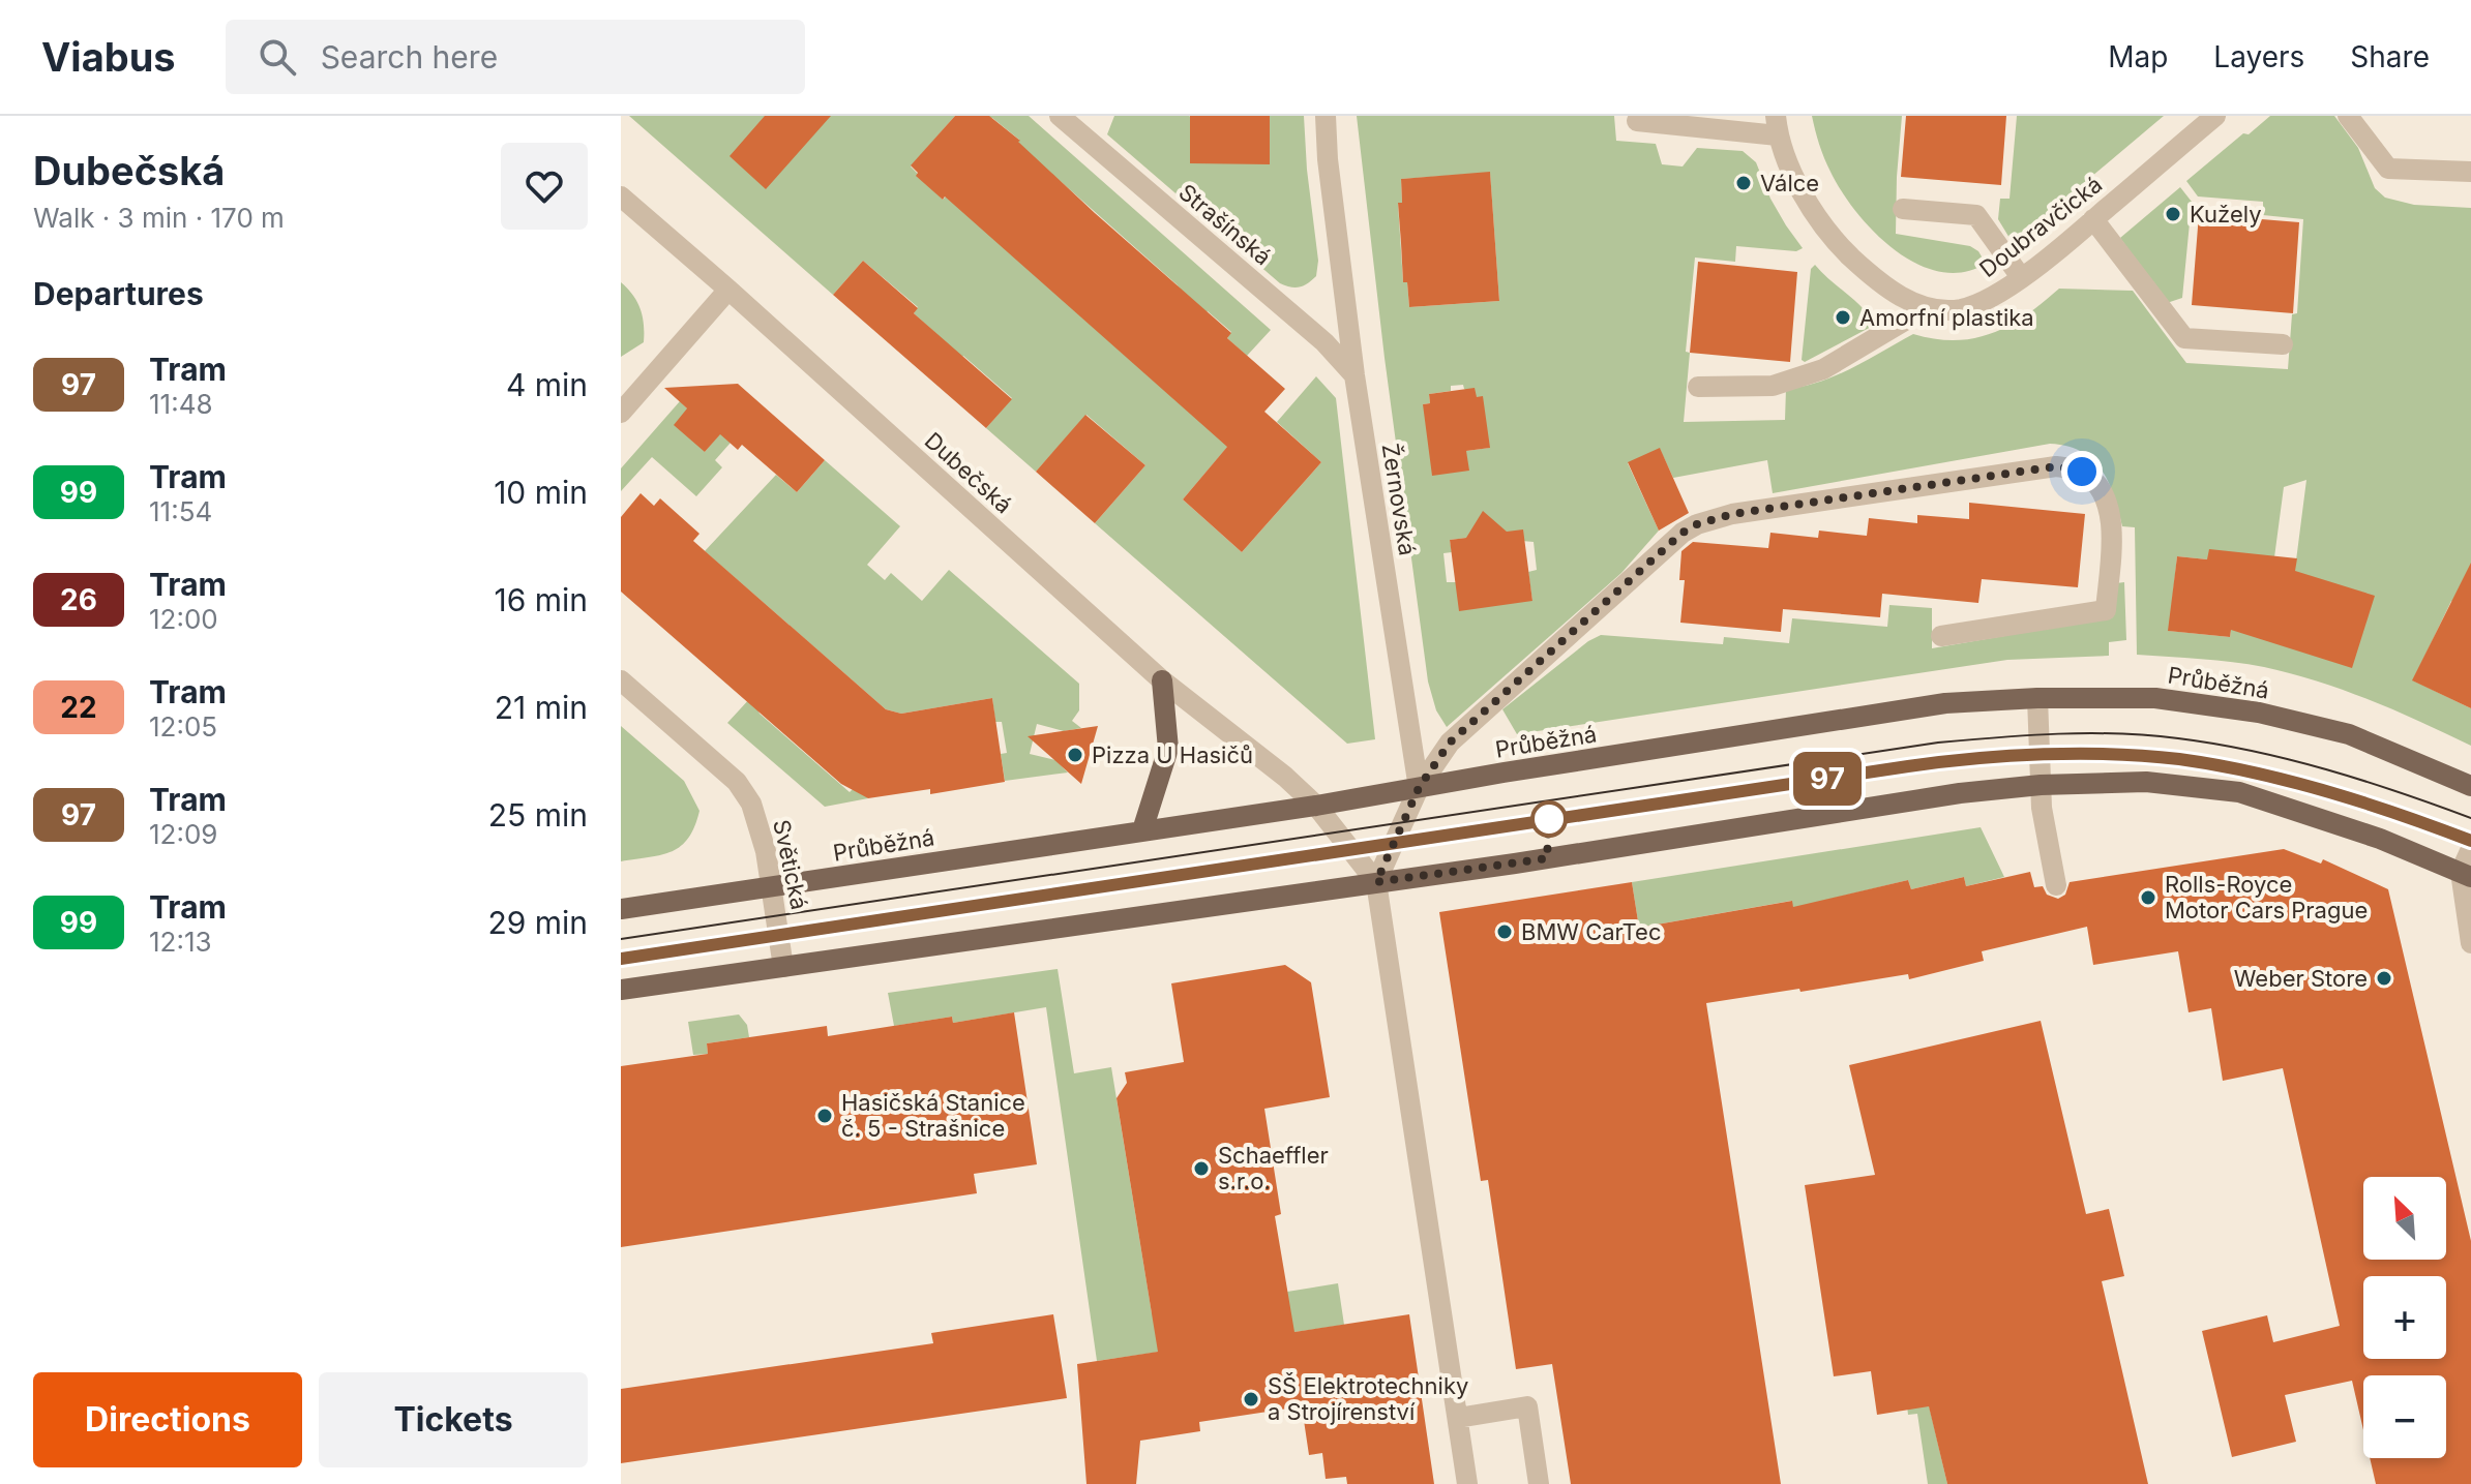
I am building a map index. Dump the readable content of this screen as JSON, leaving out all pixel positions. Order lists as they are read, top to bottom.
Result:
{
  "streets": {
    "main road": ["Průběžná"],
    "street": [
      "Strašínská",
      "Doubravčická",
      "Dubečská",
      "Žernovská",
      "Světická"
    ]
  },
  "crossings": [
    ["Strašínská", "Žernovská"],
    ["Dubečská", "Průběžná"],
    ["Žernovská", "Průběžná"],
    ["Průběžná", "Světická"]
  ],
  "places": [
    "Válce",
    "Kužely",
    "Amorfní plastika",
    "Pizza U Hasičů",
    "Rolls-Royce Motor Cars Prague",
    "BMW CarTec",
    "Weber Store",
    "Hasičská Stanice č. 5 - Strašnice",
    "Schaeffler s.r.o.",
    "SŠ Elektrotechniky a Strojírenství"
  ],
  "lines": ["tram line 97"],
  "north": "top left",
  "page": {
    "header": "Viabus",
    "search": "Search here",
    "nav": ["Map", "Layers", "Share"],
    "heading": [
      ["Dubečská", "Walk · 3 min · 170 m"],
      "Departures"
    ],
    "on_map": "97",
    "list": [
      {
        "mark": "97",
        "name": "Tram",
        "note": "11:48",
        "value": "4 min"
      },
      {
        "mark": "99",
        "name": "Tram",
        "note": "11:54",
        "value": "10 min"
      },
      {
        "mark": "26",
        "name": "Tram",
        "note": "12:00",
        "value": "16 min"
      },
      {
        "mark": "22",
        "name": "Tram",
        "note": "12:05",
        "value": "21 min"
      },
      {
        "mark": "97",
        "name": "Tram",
        "note": "12:09",
        "value": "25 min"
      },
      {
        "mark": "99",
        "name": "Tram",
        "note": "12:13",
        "value": "29 min"
      }
    ],
    "map_buttons": ["+", "−"],
    "buttons": ["Directions", "Tickets"]
  }
}
